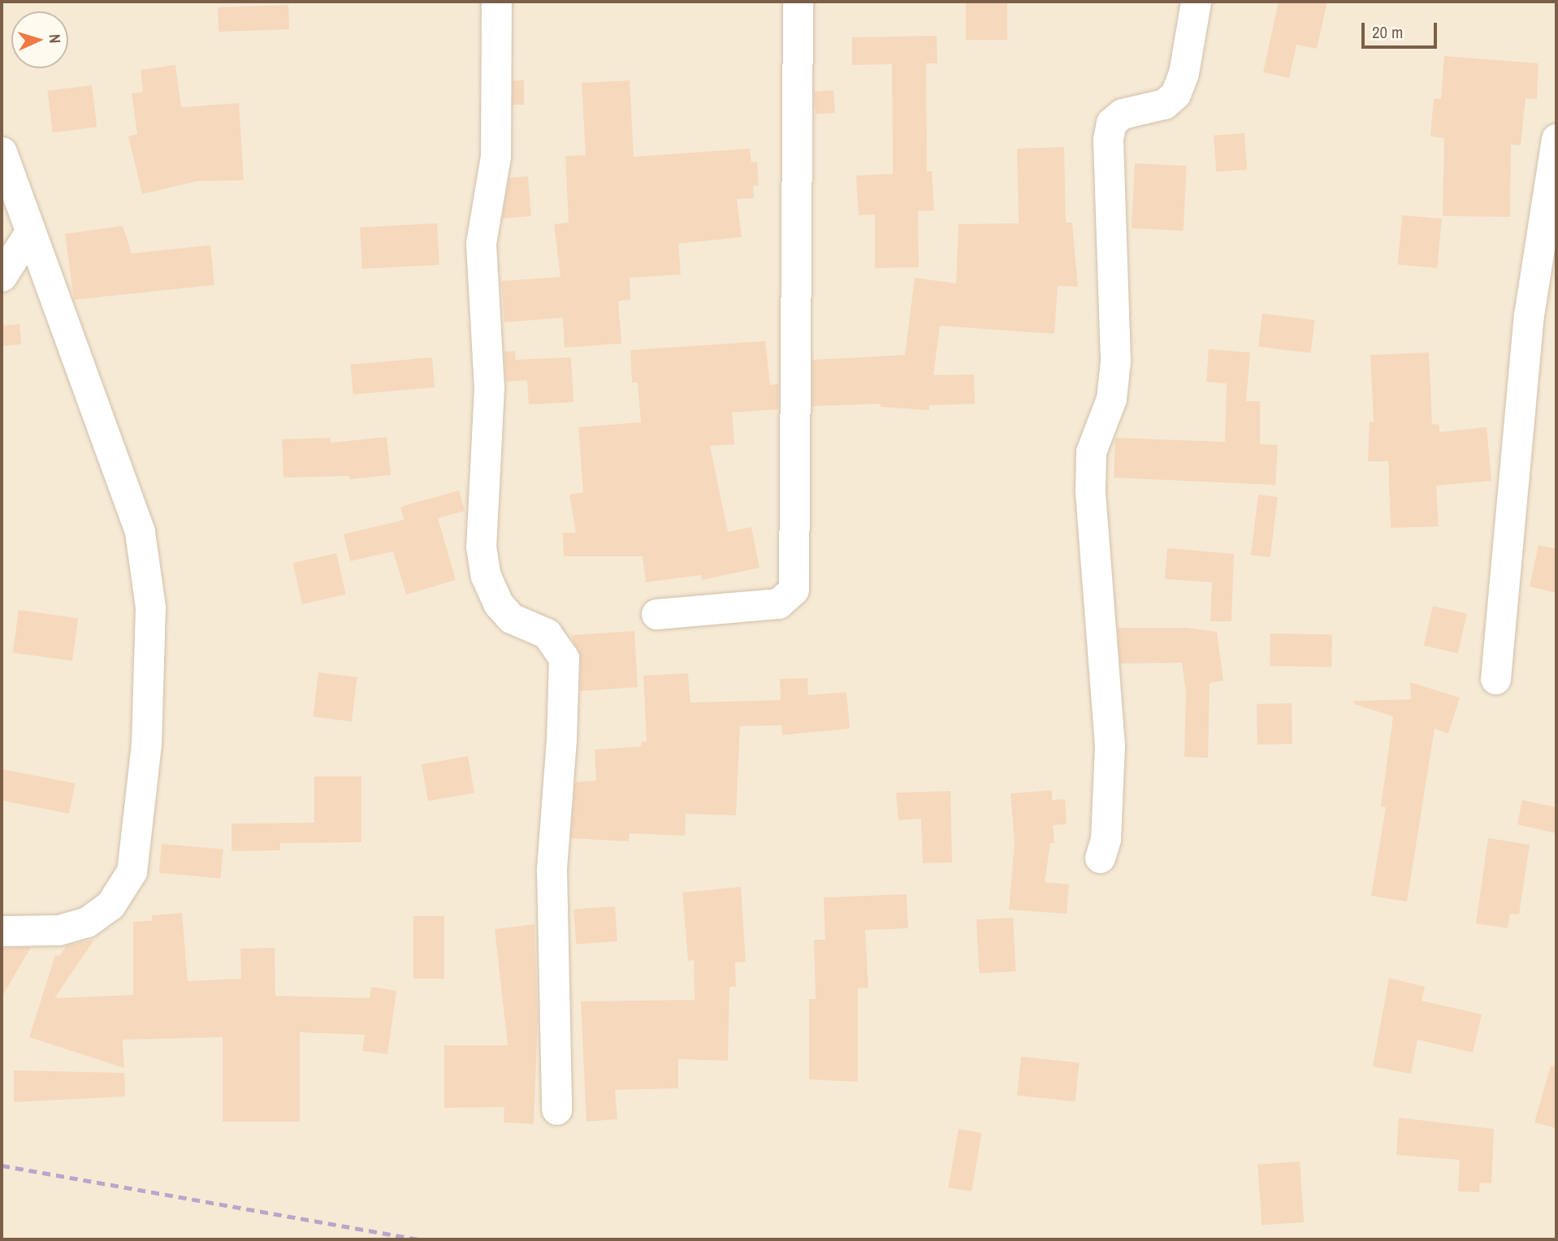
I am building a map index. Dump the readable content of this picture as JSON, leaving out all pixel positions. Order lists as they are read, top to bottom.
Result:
{
  "scale_bar": "20 m",
  "north": "right"
}
